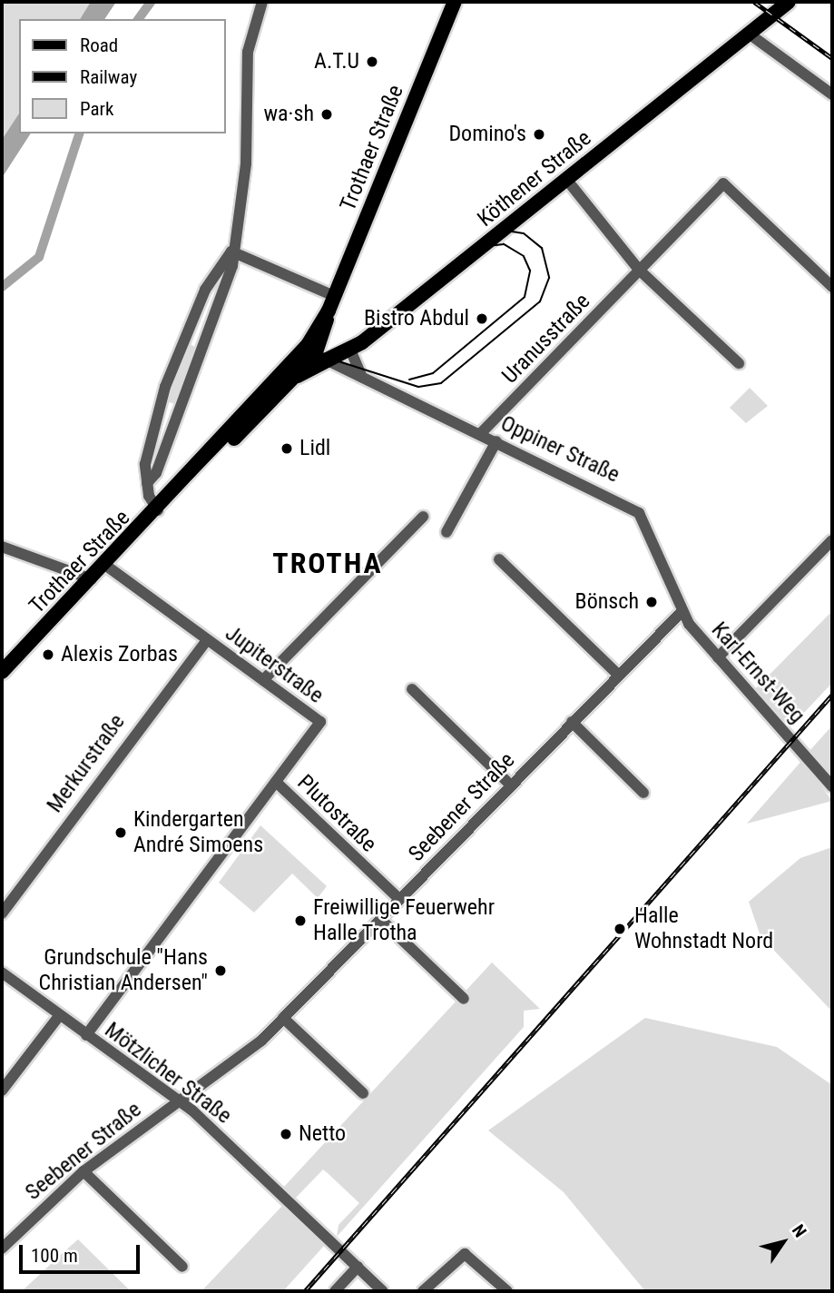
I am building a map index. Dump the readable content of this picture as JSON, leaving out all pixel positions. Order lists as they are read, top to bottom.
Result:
{
  "streets": {
    "main road": ["Trothaer Straße", "Köthener Straße"],
    "street": [
      "Uranusstraße",
      "Oppiner Straße",
      "Jupiterstraße",
      "Karl-Ernst-Weg",
      "Merkurstraße",
      "Seebener Straße",
      "Plutostraße",
      "Mötzlicher Straße"
    ]
  },
  "crossings": [
    ["Trothaer Straße", "Köthener Straße"],
    ["Trothaer Straße", "Oppiner Straße"],
    ["Trothaer Straße", "Jupiterstraße"],
    ["Köthener Straße", "Oppiner Straße"],
    ["Uranusstraße", "Oppiner Straße"],
    ["Oppiner Straße", "Karl-Ernst-Weg"],
    ["Oppiner Straße", "Seebener Straße"],
    ["Jupiterstraße", "Merkurstraße"],
    ["Jupiterstraße", "Plutostraße"],
    ["Jupiterstraße", "Mötzlicher Straße"],
    ["Karl-Ernst-Weg", "Seebener Straße"],
    ["Seebener Straße", "Plutostraße"],
    ["Seebener Straße", "Mötzlicher Straße"]
  ],
  "districts": ["TROTHA"],
  "places": [
    "A.T.U",
    "wa·sh",
    "Domino's",
    "Bistro Abdul",
    "Lidl",
    "Bönsch",
    "Alexis Zorbas",
    "Kindergarten André Simoens",
    "Freiwillige Feuerwehr Halle Trotha",
    "Halle Wohnstadt Nord",
    "Grundschule \"Hans Christian Andersen\"",
    "Netto"
  ],
  "legend": ["Road", "Railway", "Park"],
  "scale_bar": "100 m",
  "north": "top right"
}
